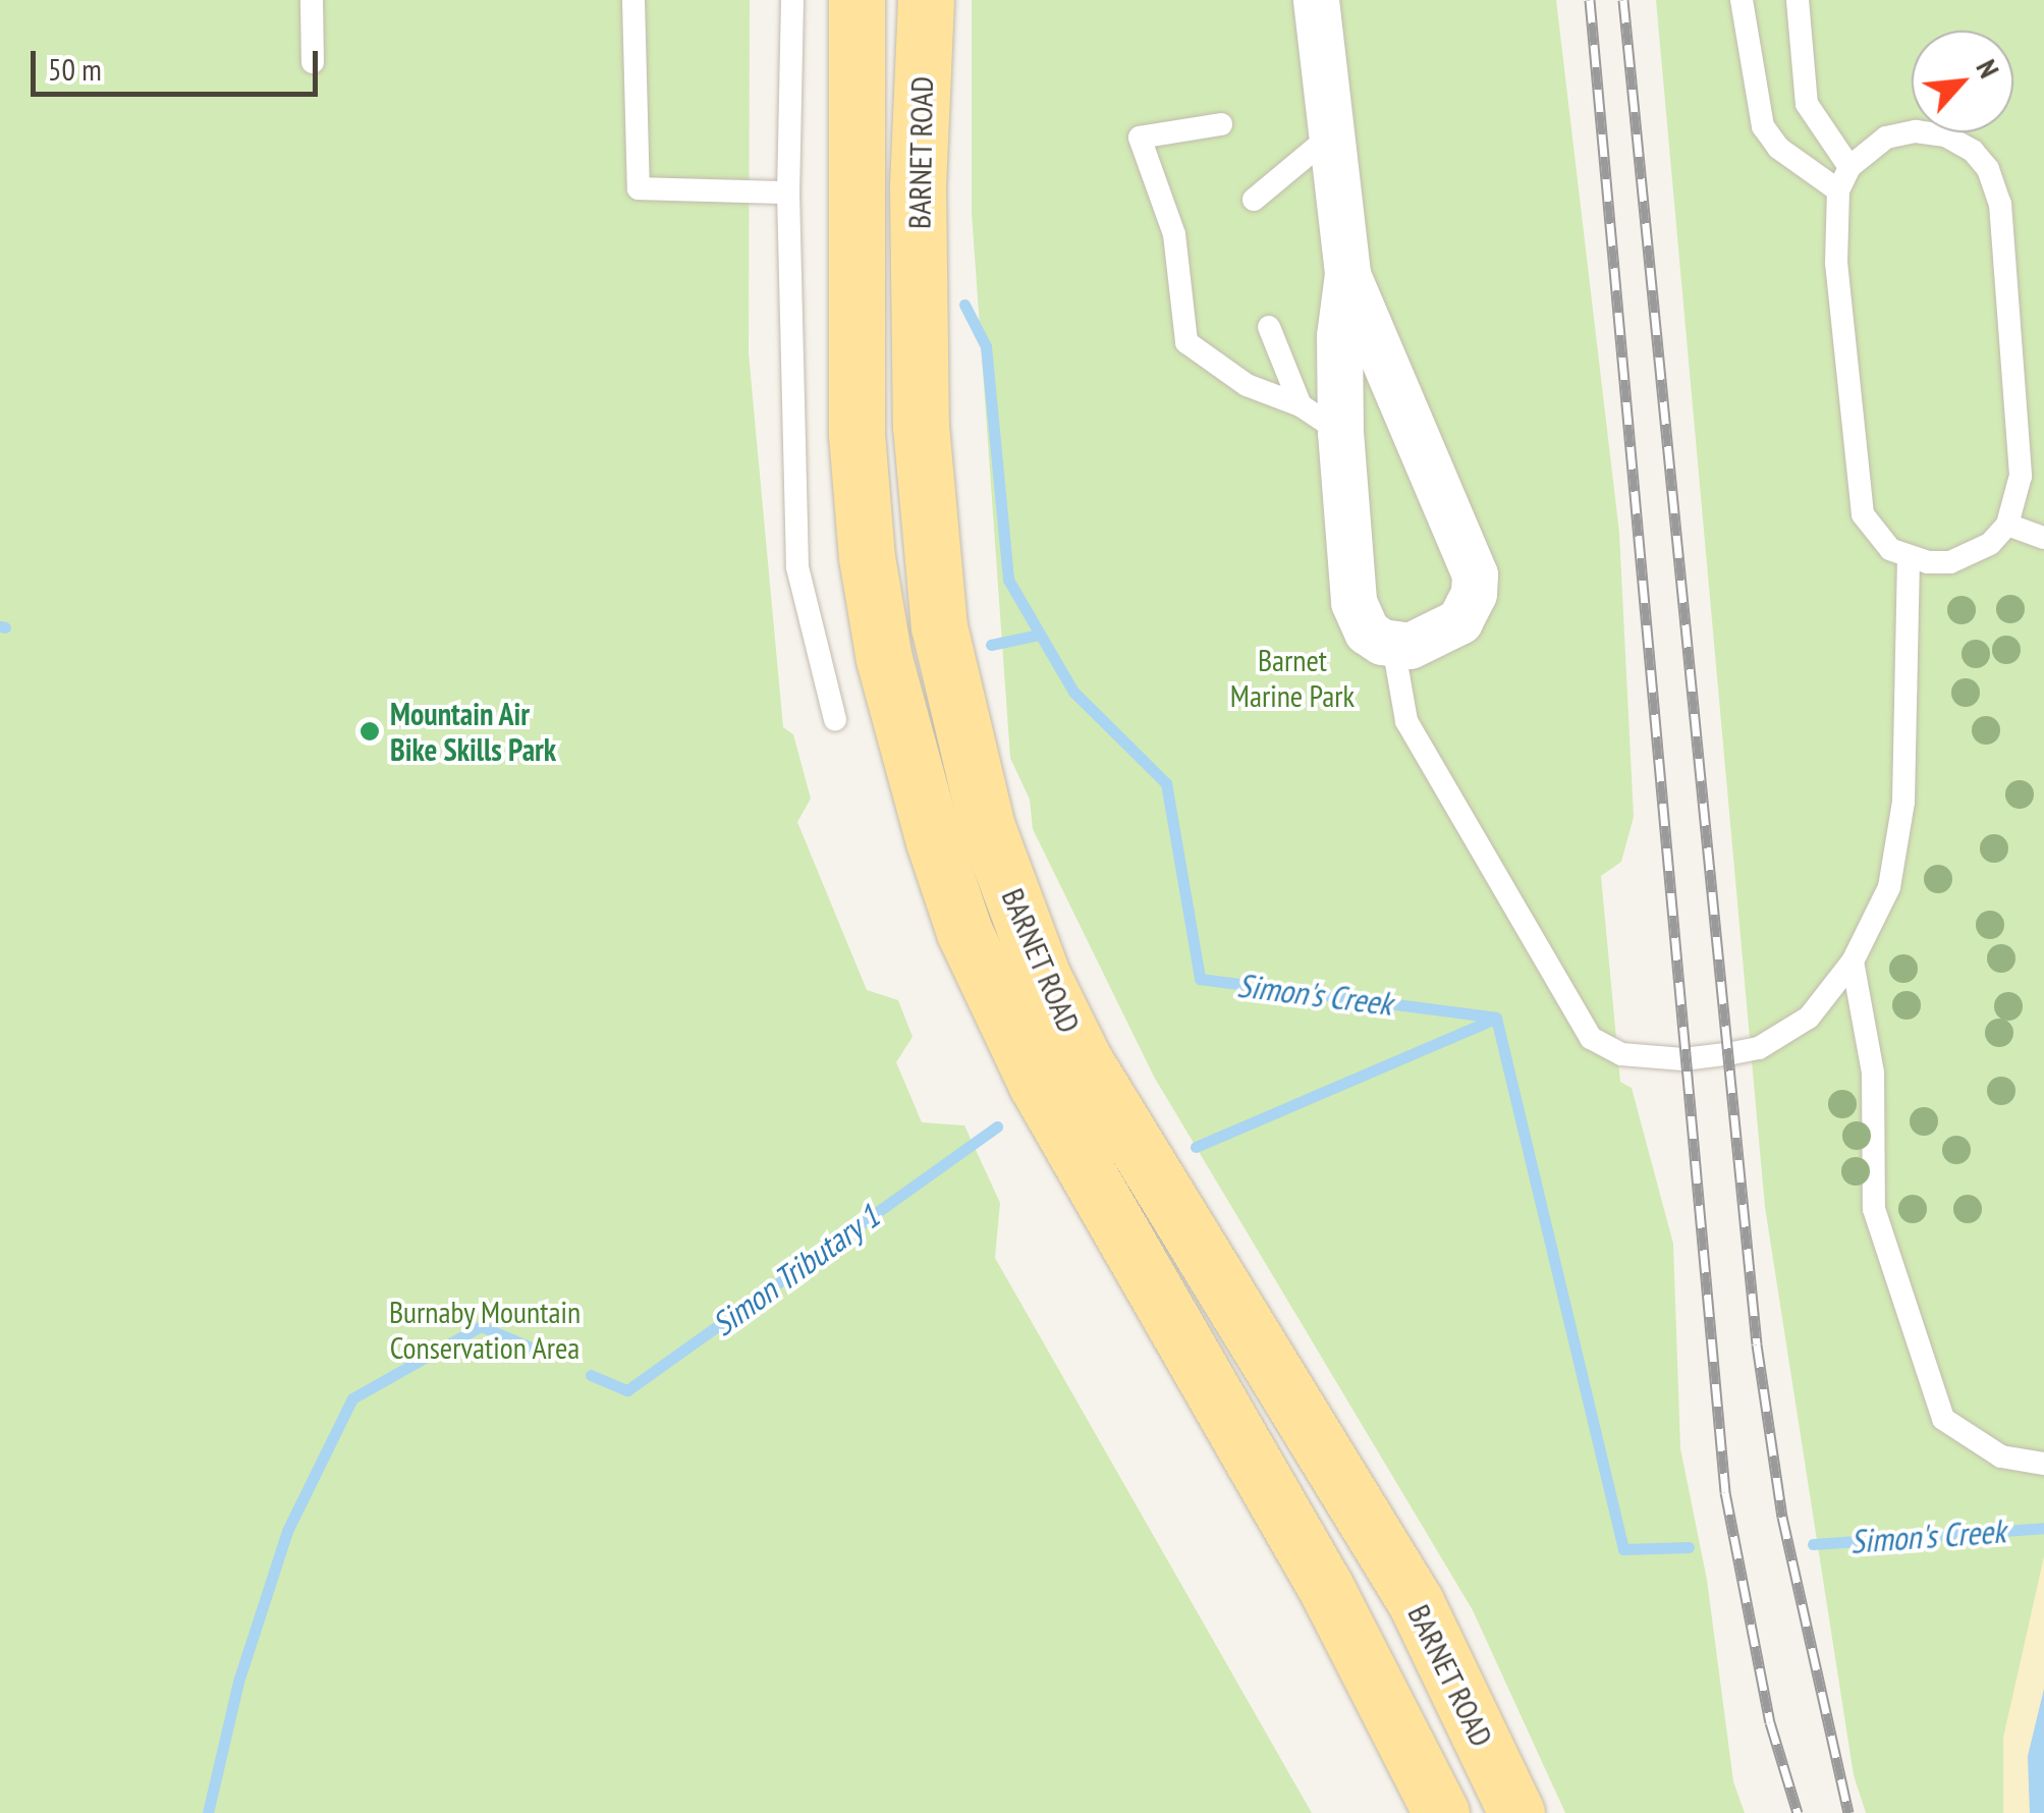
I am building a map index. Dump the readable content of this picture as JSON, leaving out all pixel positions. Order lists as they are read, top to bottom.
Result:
{
  "streets": {
    "main road": ["BARNET ROAD"]
  },
  "water": ["Simon's Creek", "Simon Tributary 1"],
  "parks": ["Barnet Marine Park", "Burnaby Mountain Conservation Area"],
  "places": ["Mountain Air Bike Skills Park"],
  "scale_bar": "50 m",
  "north": "top right"
}
